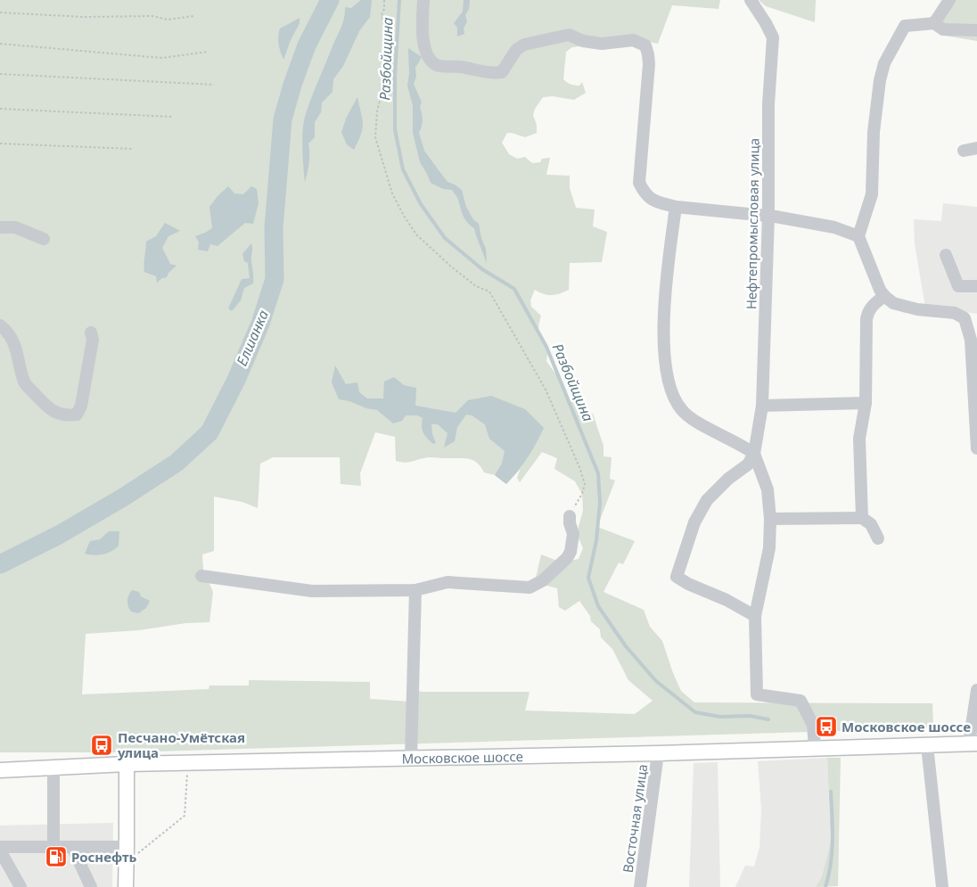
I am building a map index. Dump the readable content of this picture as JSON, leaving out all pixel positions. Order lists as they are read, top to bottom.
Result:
{
  "streets": {
    "main road": ["Московское шоссе"],
    "street": ["Нефтепромысловая улица", "Восточная улица"]
  },
  "crossings": [
    ["Московское шоссе", "Восточная улица"]
  ],
  "water": ["Разбойщина", "Елшанка"],
  "places": {
    "bus stop": ["Московское шоссе", "Песчано-Умётская улица"],
    "fuel station": ["Роснефть"]
  }
}
